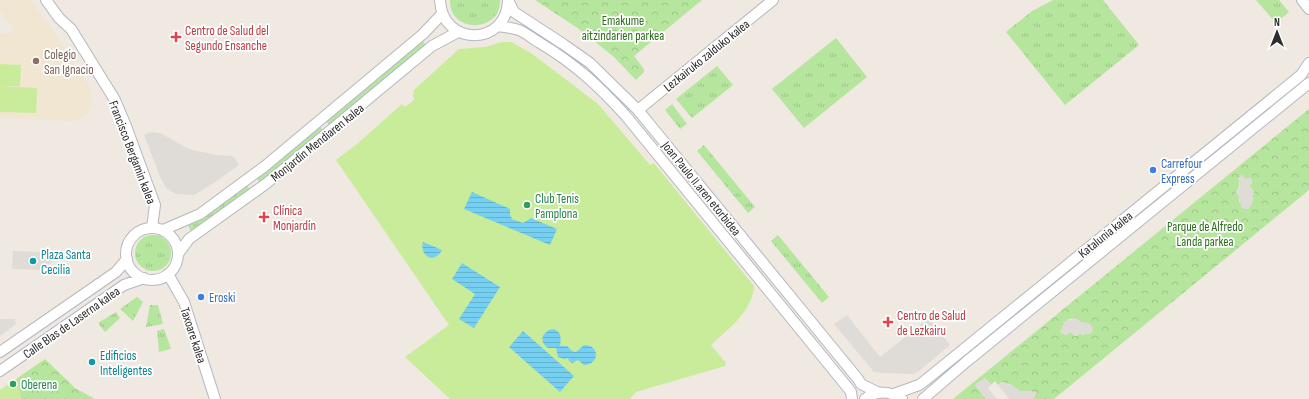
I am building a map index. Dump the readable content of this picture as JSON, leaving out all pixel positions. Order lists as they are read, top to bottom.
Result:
{
  "streets": {
    "main road": [
      "Lezkairuko zalduko kalea",
      "Monjardin Mendiaren kalea",
      "Francisco Bergamin kalea",
      "Joan Paulo II.aren etorbidea",
      "Katalunia kalea",
      "Calle Blas de Laserna kalea",
      "Taxoare kalea"
    ]
  },
  "crossings": [
    ["Lezkairuko zalduko kalea", "Joan Paulo II.aren etorbidea"],
    ["Monjardin Mendiaren kalea", "Francisco Bergamin kalea"],
    ["Monjardin Mendiaren kalea", "Calle Blas de Laserna kalea"],
    ["Monjardin Mendiaren kalea", "Taxoare kalea"],
    ["Francisco Bergamin kalea", "Calle Blas de Laserna kalea"],
    ["Francisco Bergamin kalea", "Taxoare kalea"],
    ["Calle Blas de Laserna kalea", "Taxoare kalea"]
  ],
  "parks": ["Emakume aitzindarien parkea", "Parque de Alfredo Landa parkea"],
  "places": {
    "health": ["Centro de Salud del Segundo Ensanche", "Clínica Monjardín", "Centro de Salud de Lezkairu"],
    "other": [
      "Colegio San Ignacio",
      "Carrefour Express",
      "Club Tenis Pamplona",
      "Plaza Santa Cecilia",
      "Eroski",
      "Edificios Inteligentes",
      "Oberena"
    ]
  },
  "north": "top"
}
